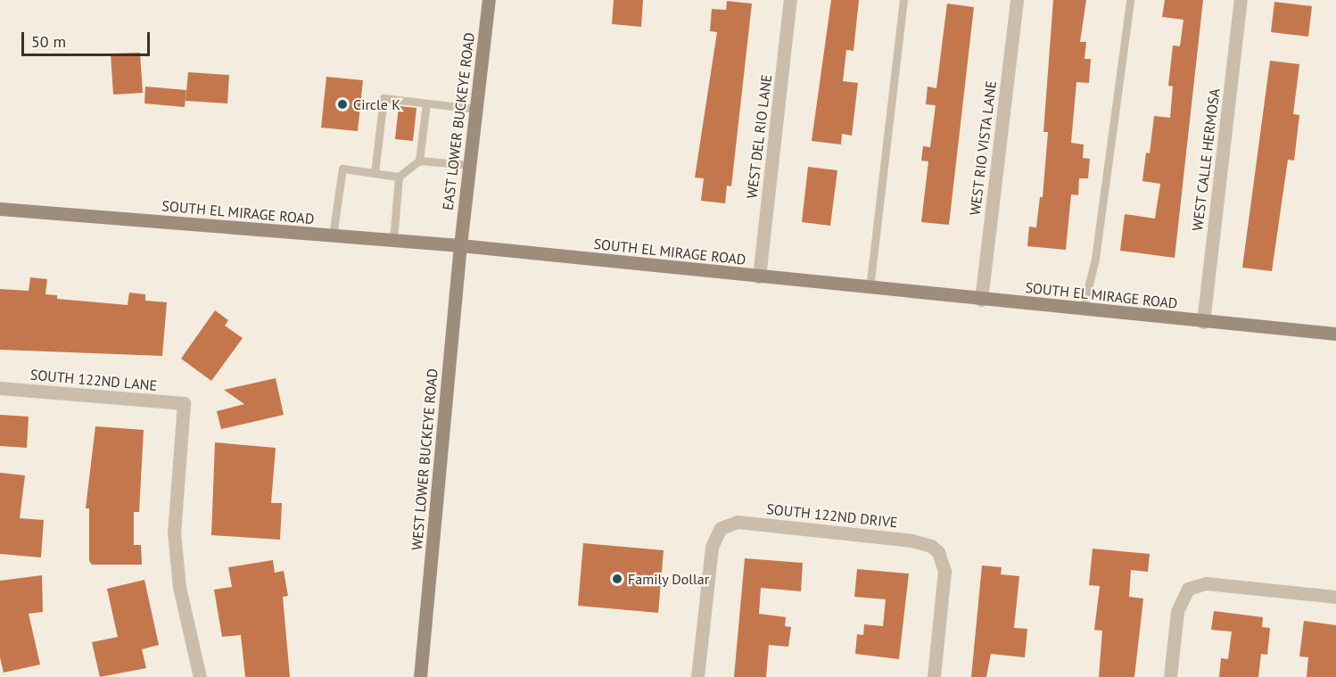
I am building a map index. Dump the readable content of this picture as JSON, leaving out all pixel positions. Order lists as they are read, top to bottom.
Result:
{
  "streets": {
    "main road": ["EAST LOWER BUCKEYE ROAD", "SOUTH EL MIRAGE ROAD", "WEST LOWER BUCKEYE ROAD"],
    "street": [
      "WEST DEL RIO LANE",
      "WEST RIO VISTA LANE",
      "WEST CALLE HERMOSA",
      "SOUTH 122ND LANE",
      "SOUTH 122ND DRIVE"
    ]
  },
  "crossings": [
    ["EAST LOWER BUCKEYE ROAD", "SOUTH EL MIRAGE ROAD"],
    ["EAST LOWER BUCKEYE ROAD", "WEST LOWER BUCKEYE ROAD"],
    ["WEST DEL RIO LANE", "SOUTH EL MIRAGE ROAD"],
    ["WEST RIO VISTA LANE", "SOUTH EL MIRAGE ROAD"],
    ["WEST CALLE HERMOSA", "SOUTH EL MIRAGE ROAD"],
    ["SOUTH EL MIRAGE ROAD", "WEST LOWER BUCKEYE ROAD"]
  ],
  "places": ["Circle K", "Family Dollar"],
  "scale_bar": "50 m"
}
